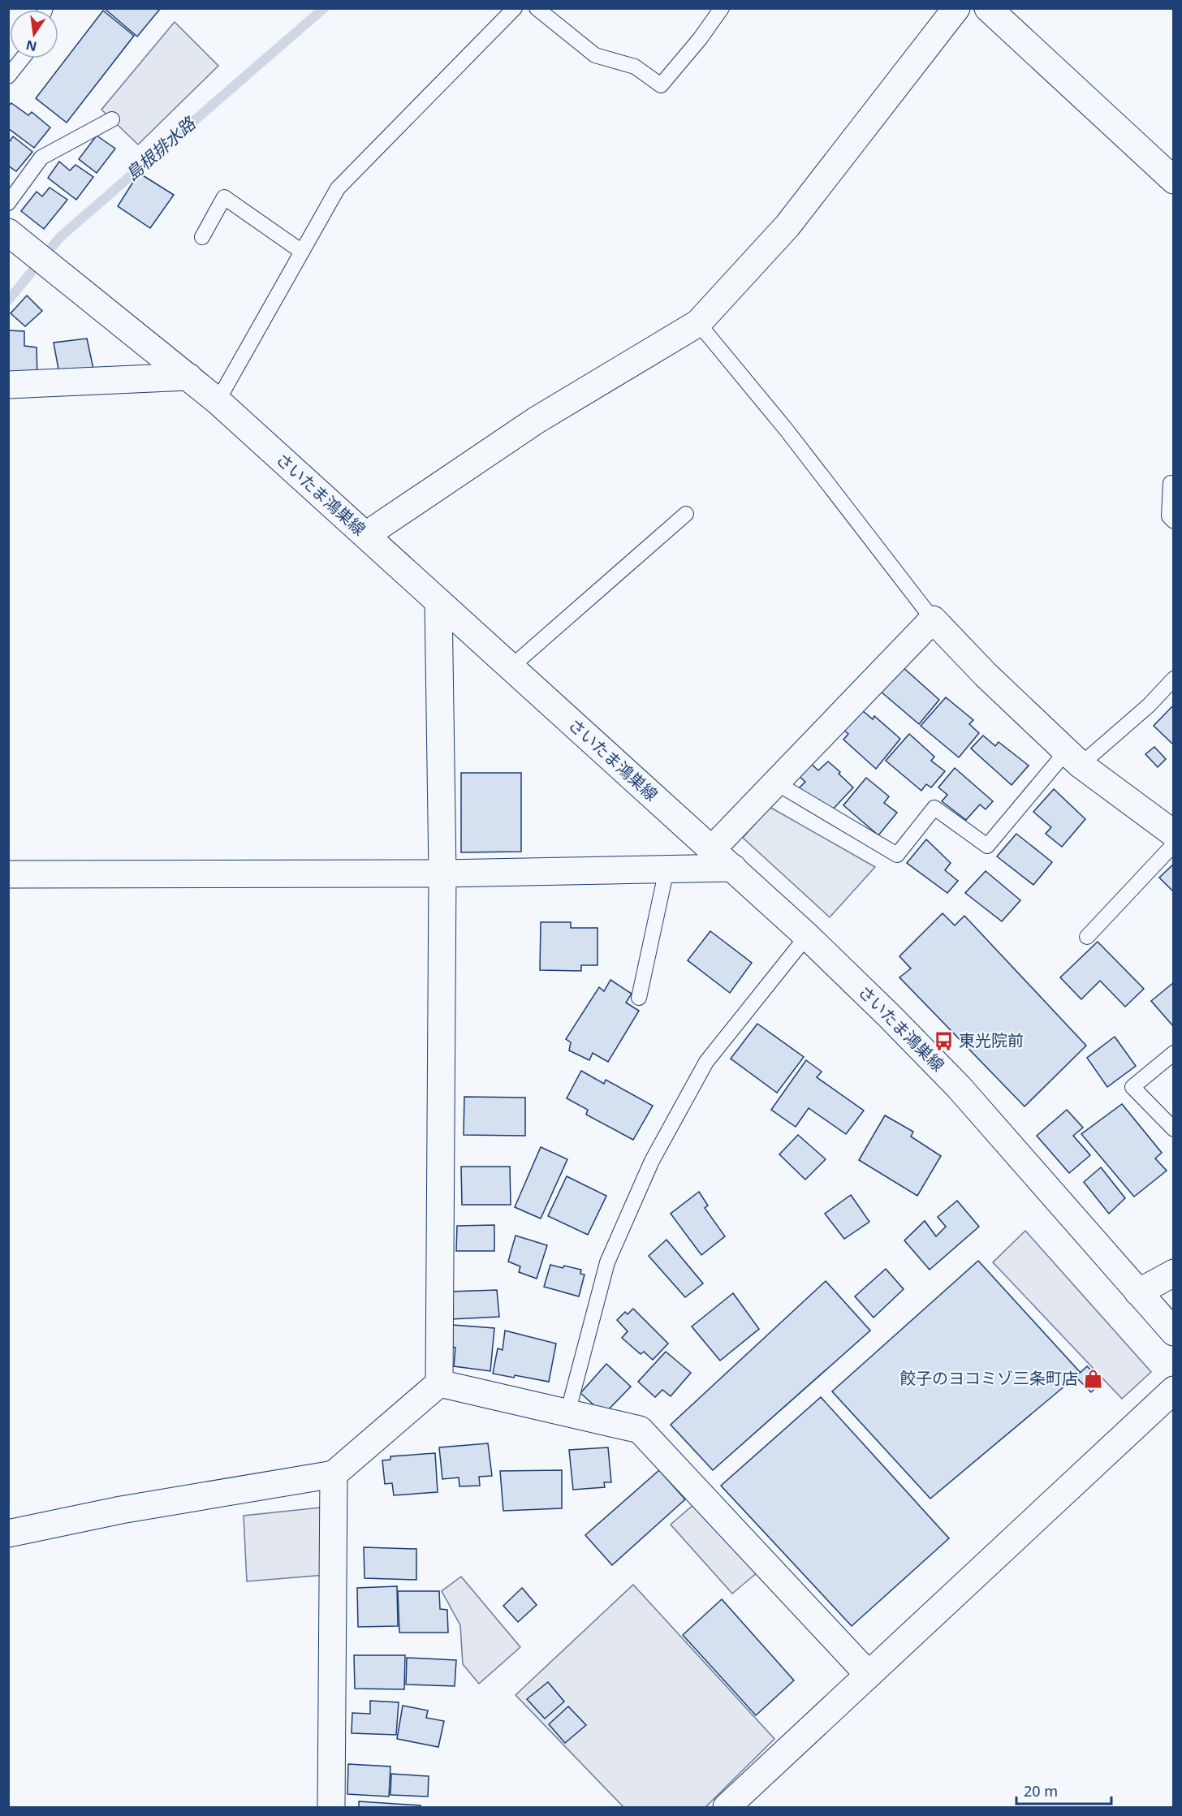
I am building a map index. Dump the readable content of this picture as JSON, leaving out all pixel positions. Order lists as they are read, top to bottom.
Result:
{
  "streets": {
    "street": ["さいたま鴻巣線"]
  },
  "water": ["島根排水路"],
  "places": {
    "bus stop": ["東光院前"],
    "shop": ["餃子のヨコミゾ三条町店"]
  },
  "scale_bar": "20 m",
  "north": "bottom"
}
